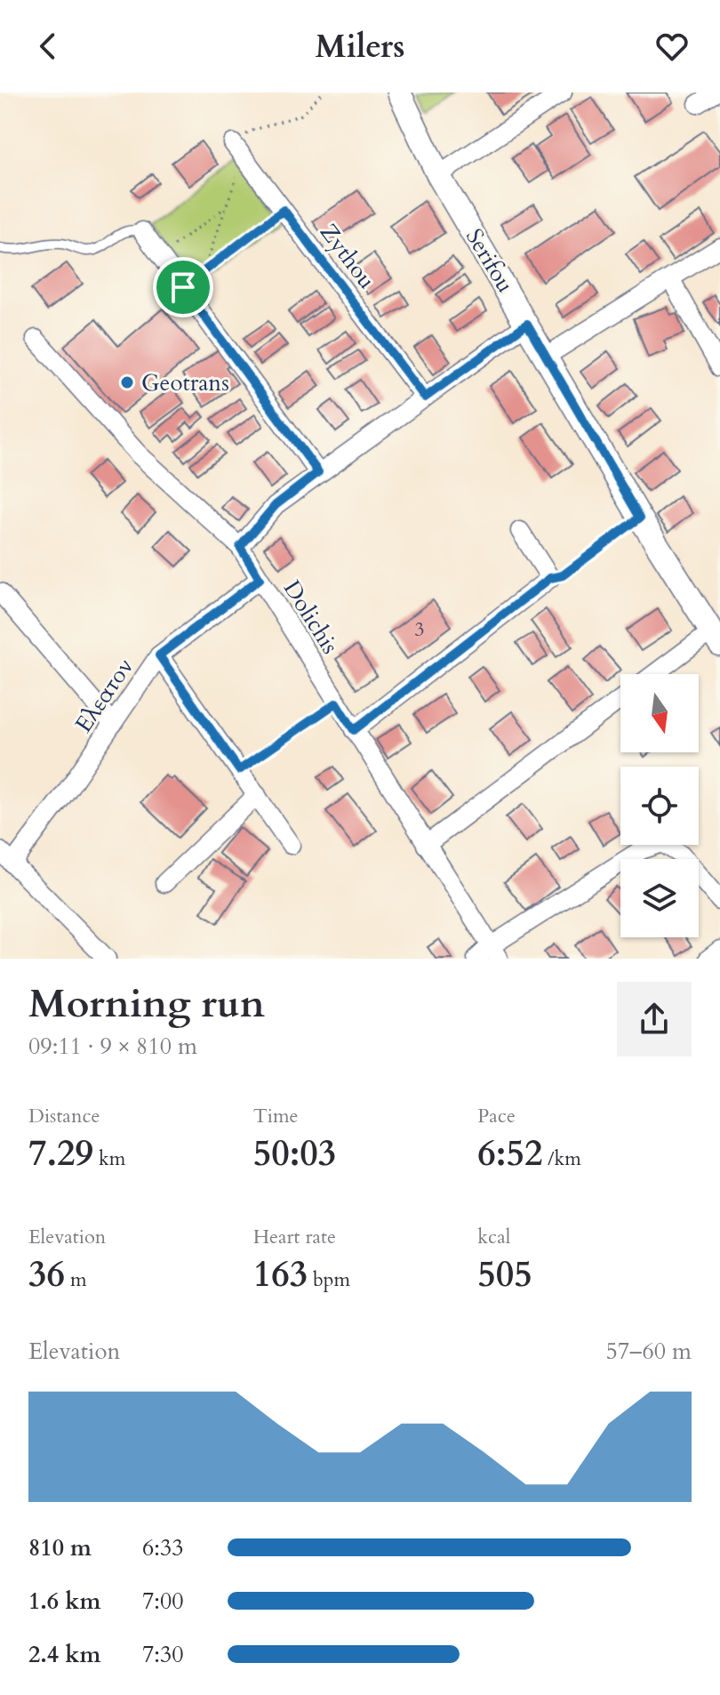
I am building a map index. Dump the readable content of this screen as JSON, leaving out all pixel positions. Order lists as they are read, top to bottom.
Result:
{
  "streets": {
    "street": [
      "Zythou",
      "Serifou",
      "Dolichis",
      "Ελεατον"
    ]
  },
  "crossings": [
    ["Dolichis", "Ελεατον"]
  ],
  "places": ["Geotrans"],
  "house_numbers": ["3"],
  "north": "bottom",
  "page": {
    "header": "Milers",
    "heading": ["Morning run", "09:11 · 9 × 810 m"],
    "stats": [
      ["Distance", "7.29 km"],
      ["Time", "50:03"],
      ["Pace", "6:52 /km"],
      ["Elevation", "36 m"],
      ["Heart rate", "163 bpm"],
      ["kcal", "505"]
    ],
    "chart": ["Elevation", "57–60 m"],
    "list": [
      {
        "name": "810 m",
        "note": "6:33"
      },
      {
        "name": "1.6 km",
        "note": "7:00"
      },
      {
        "name": "2.4 km",
        "note": "7:30"
      }
    ]
  }
}
